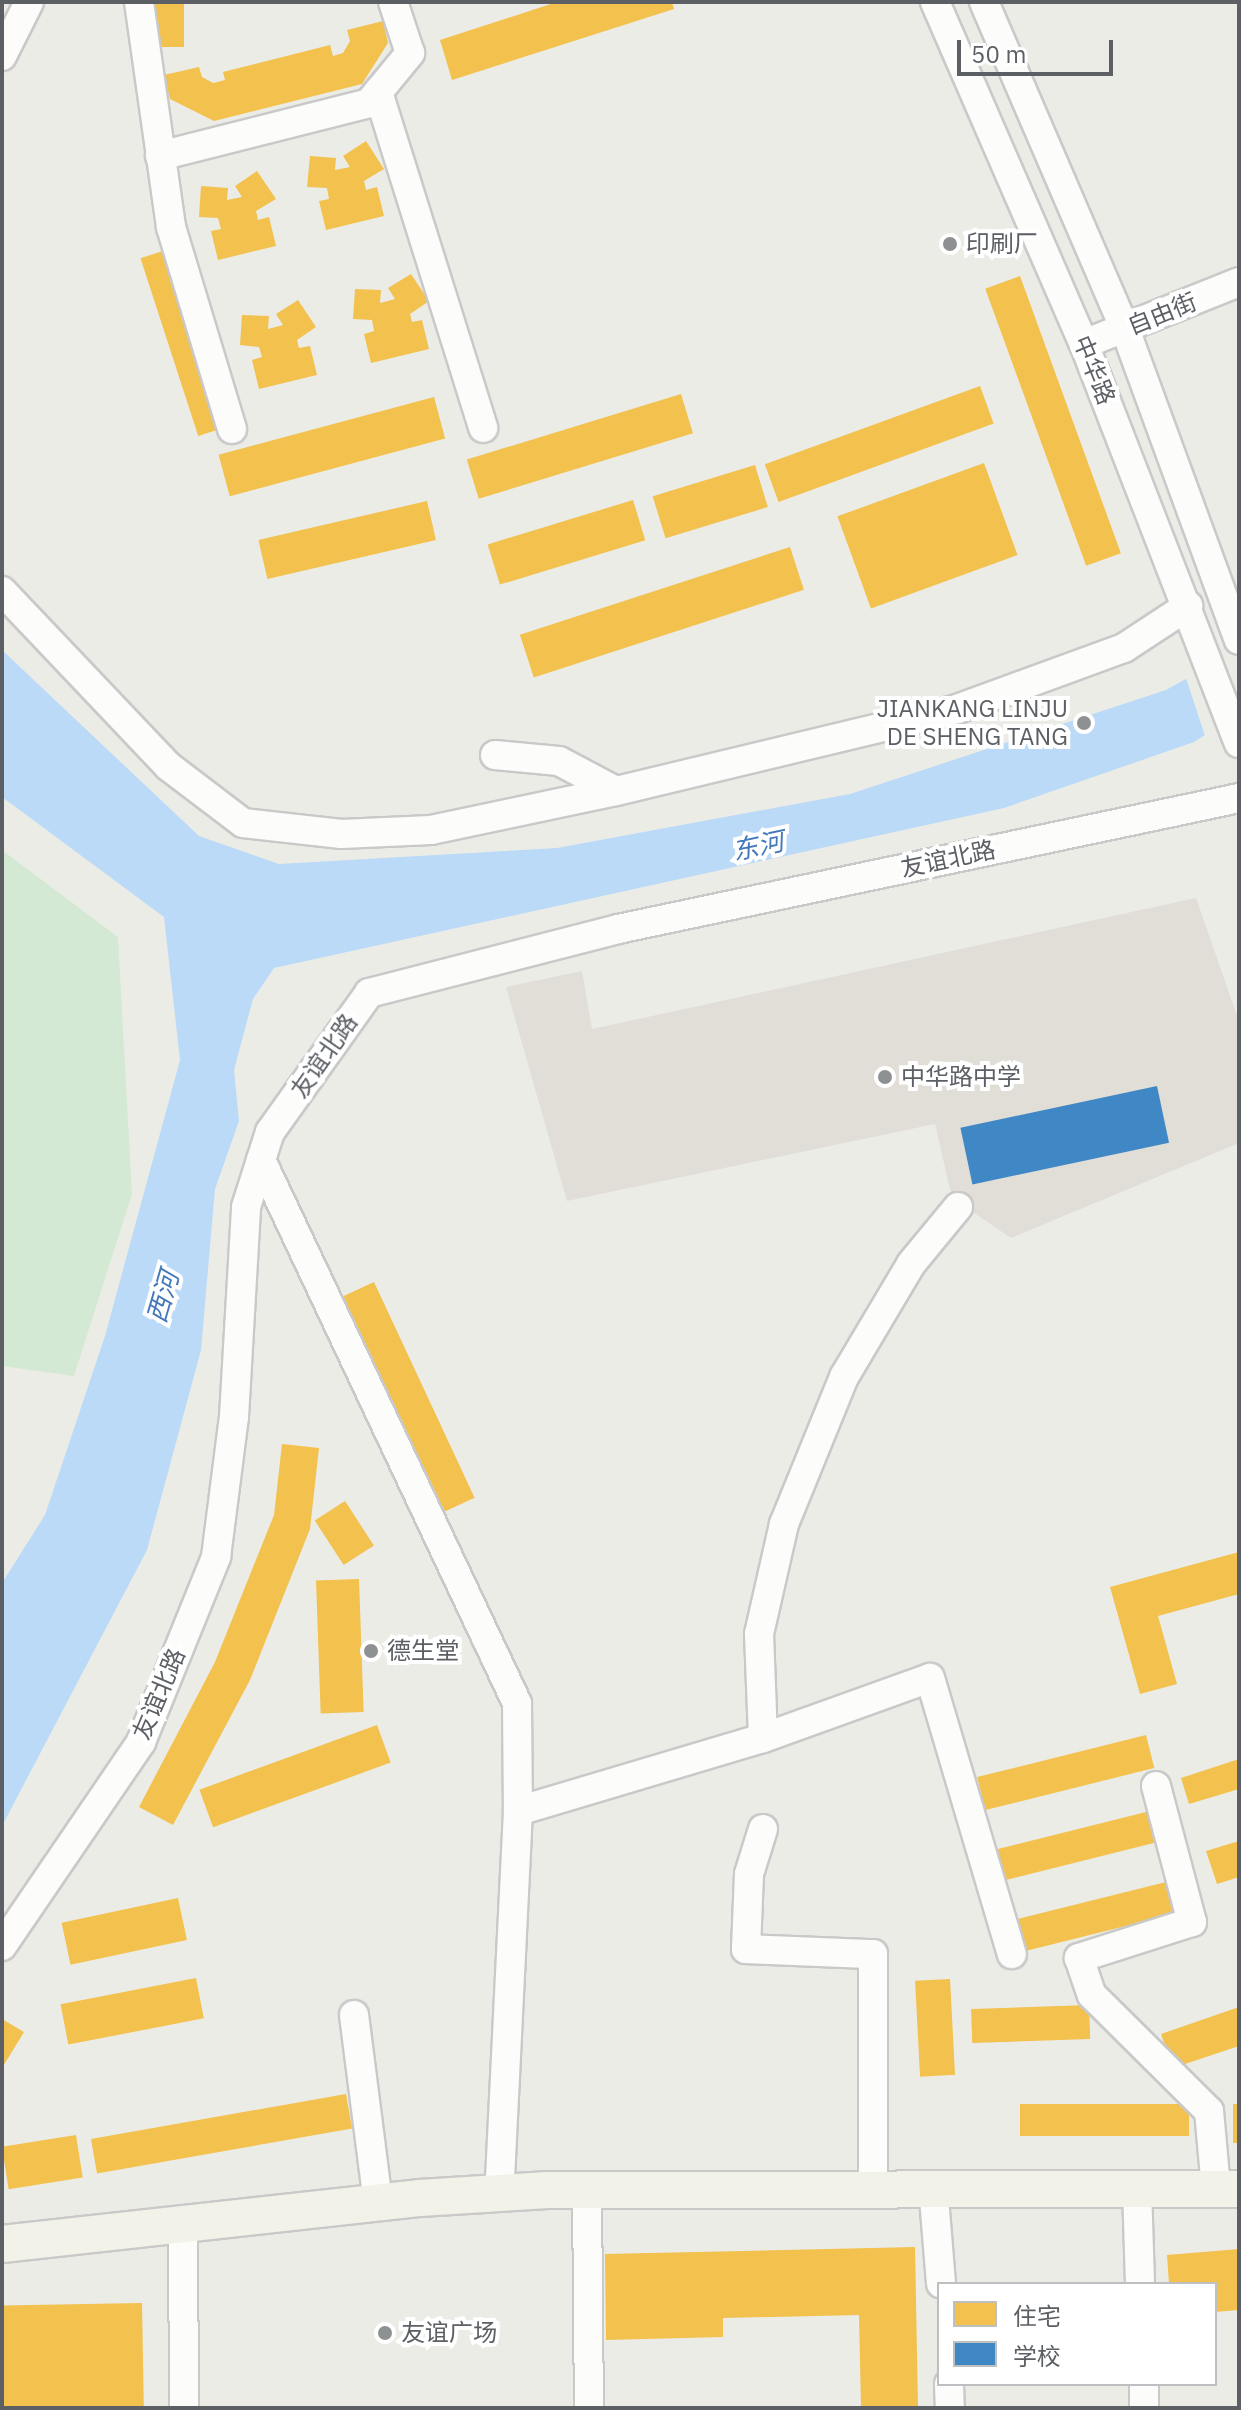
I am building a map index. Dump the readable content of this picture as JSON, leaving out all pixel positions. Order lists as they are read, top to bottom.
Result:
{
  "streets": {
    "street": ["自由街", "中华路", "友谊北路"]
  },
  "crossings": [
    ["自由街", "中华路"]
  ],
  "water": ["东河", "西河"],
  "places": [
    "印刷厂",
    "JIANKANG LINJU DE SHENG TANG",
    "中华路中学",
    "德生堂",
    "友谊广场"
  ],
  "legend": ["住宅", "学校"],
  "scale_bar": "50 m"
}
